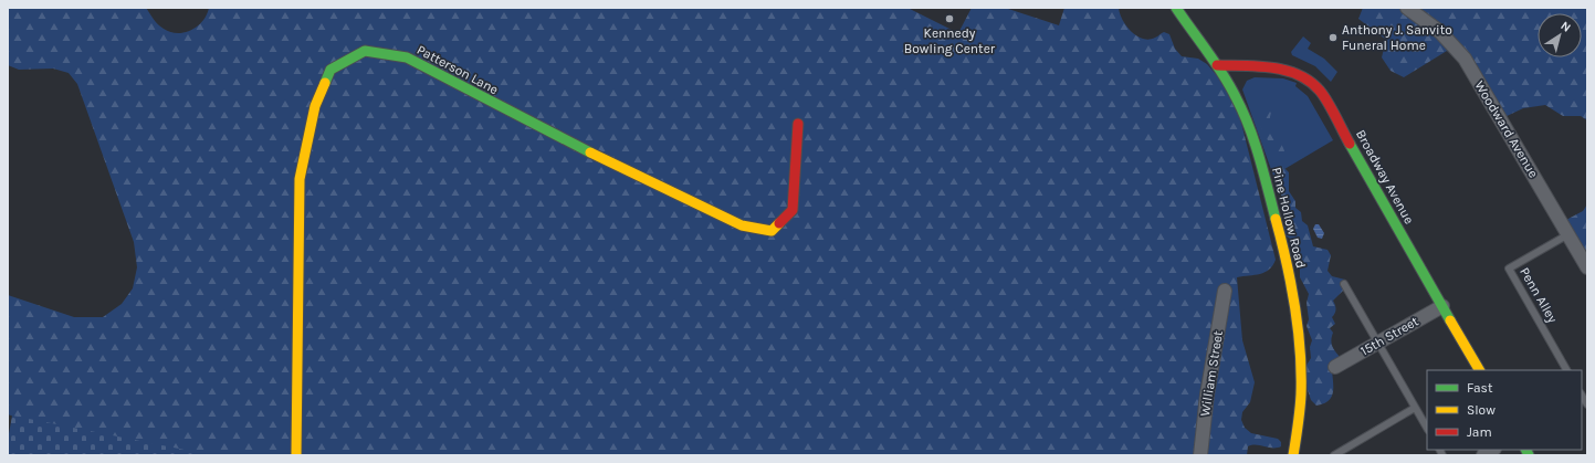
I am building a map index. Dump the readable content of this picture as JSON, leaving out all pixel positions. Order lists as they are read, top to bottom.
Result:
{
  "streets": {
    "street": [
      "Patterson Lane",
      "Woodward Avenue",
      "Broadway Avenue",
      "Pine Hollow Road",
      "15th Street",
      "William Street"
    ],
    "lane": ["Penn Alley"]
  },
  "crossings": [
    ["Woodward Avenue", "Penn Alley"],
    ["Broadway Avenue", "Pine Hollow Road"],
    ["Broadway Avenue", "15th Street"]
  ],
  "places": ["Kennedy Bowling Center", "Anthony J. Sanvito Funeral Home"],
  "legend": ["Fast", "Slow", "Jam"],
  "north": "top right"
}
